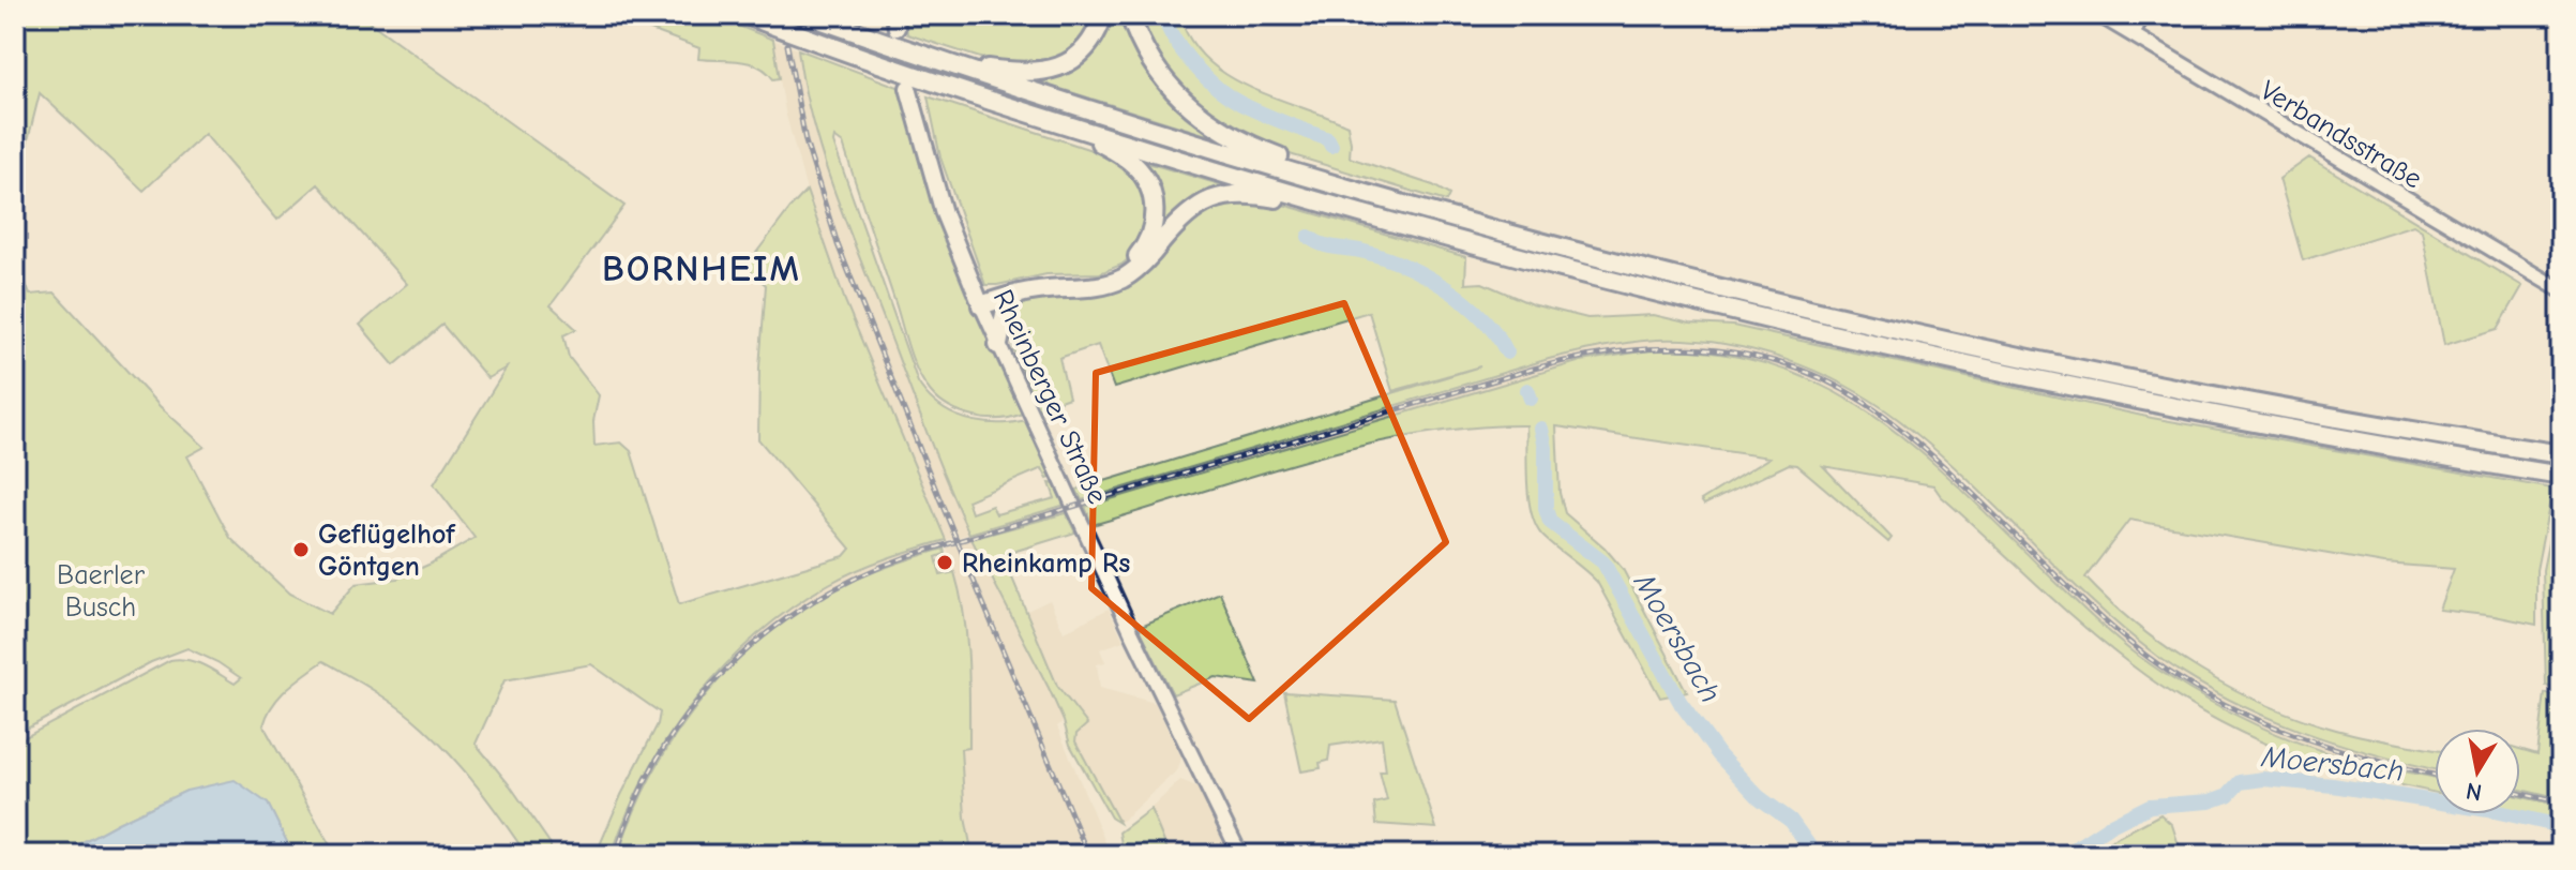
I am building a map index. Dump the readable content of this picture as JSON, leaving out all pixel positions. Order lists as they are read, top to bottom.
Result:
{
  "streets": {
    "main road": ["Verbandsstraße", "Rheinberger Straße"]
  },
  "districts": ["BORNHEIM"],
  "water": ["Moersbach"],
  "parks": ["Baerler Busch"],
  "places": ["Geflügelhof Göntgen", "Rheinkamp Rs"],
  "north": "bottom"
}
